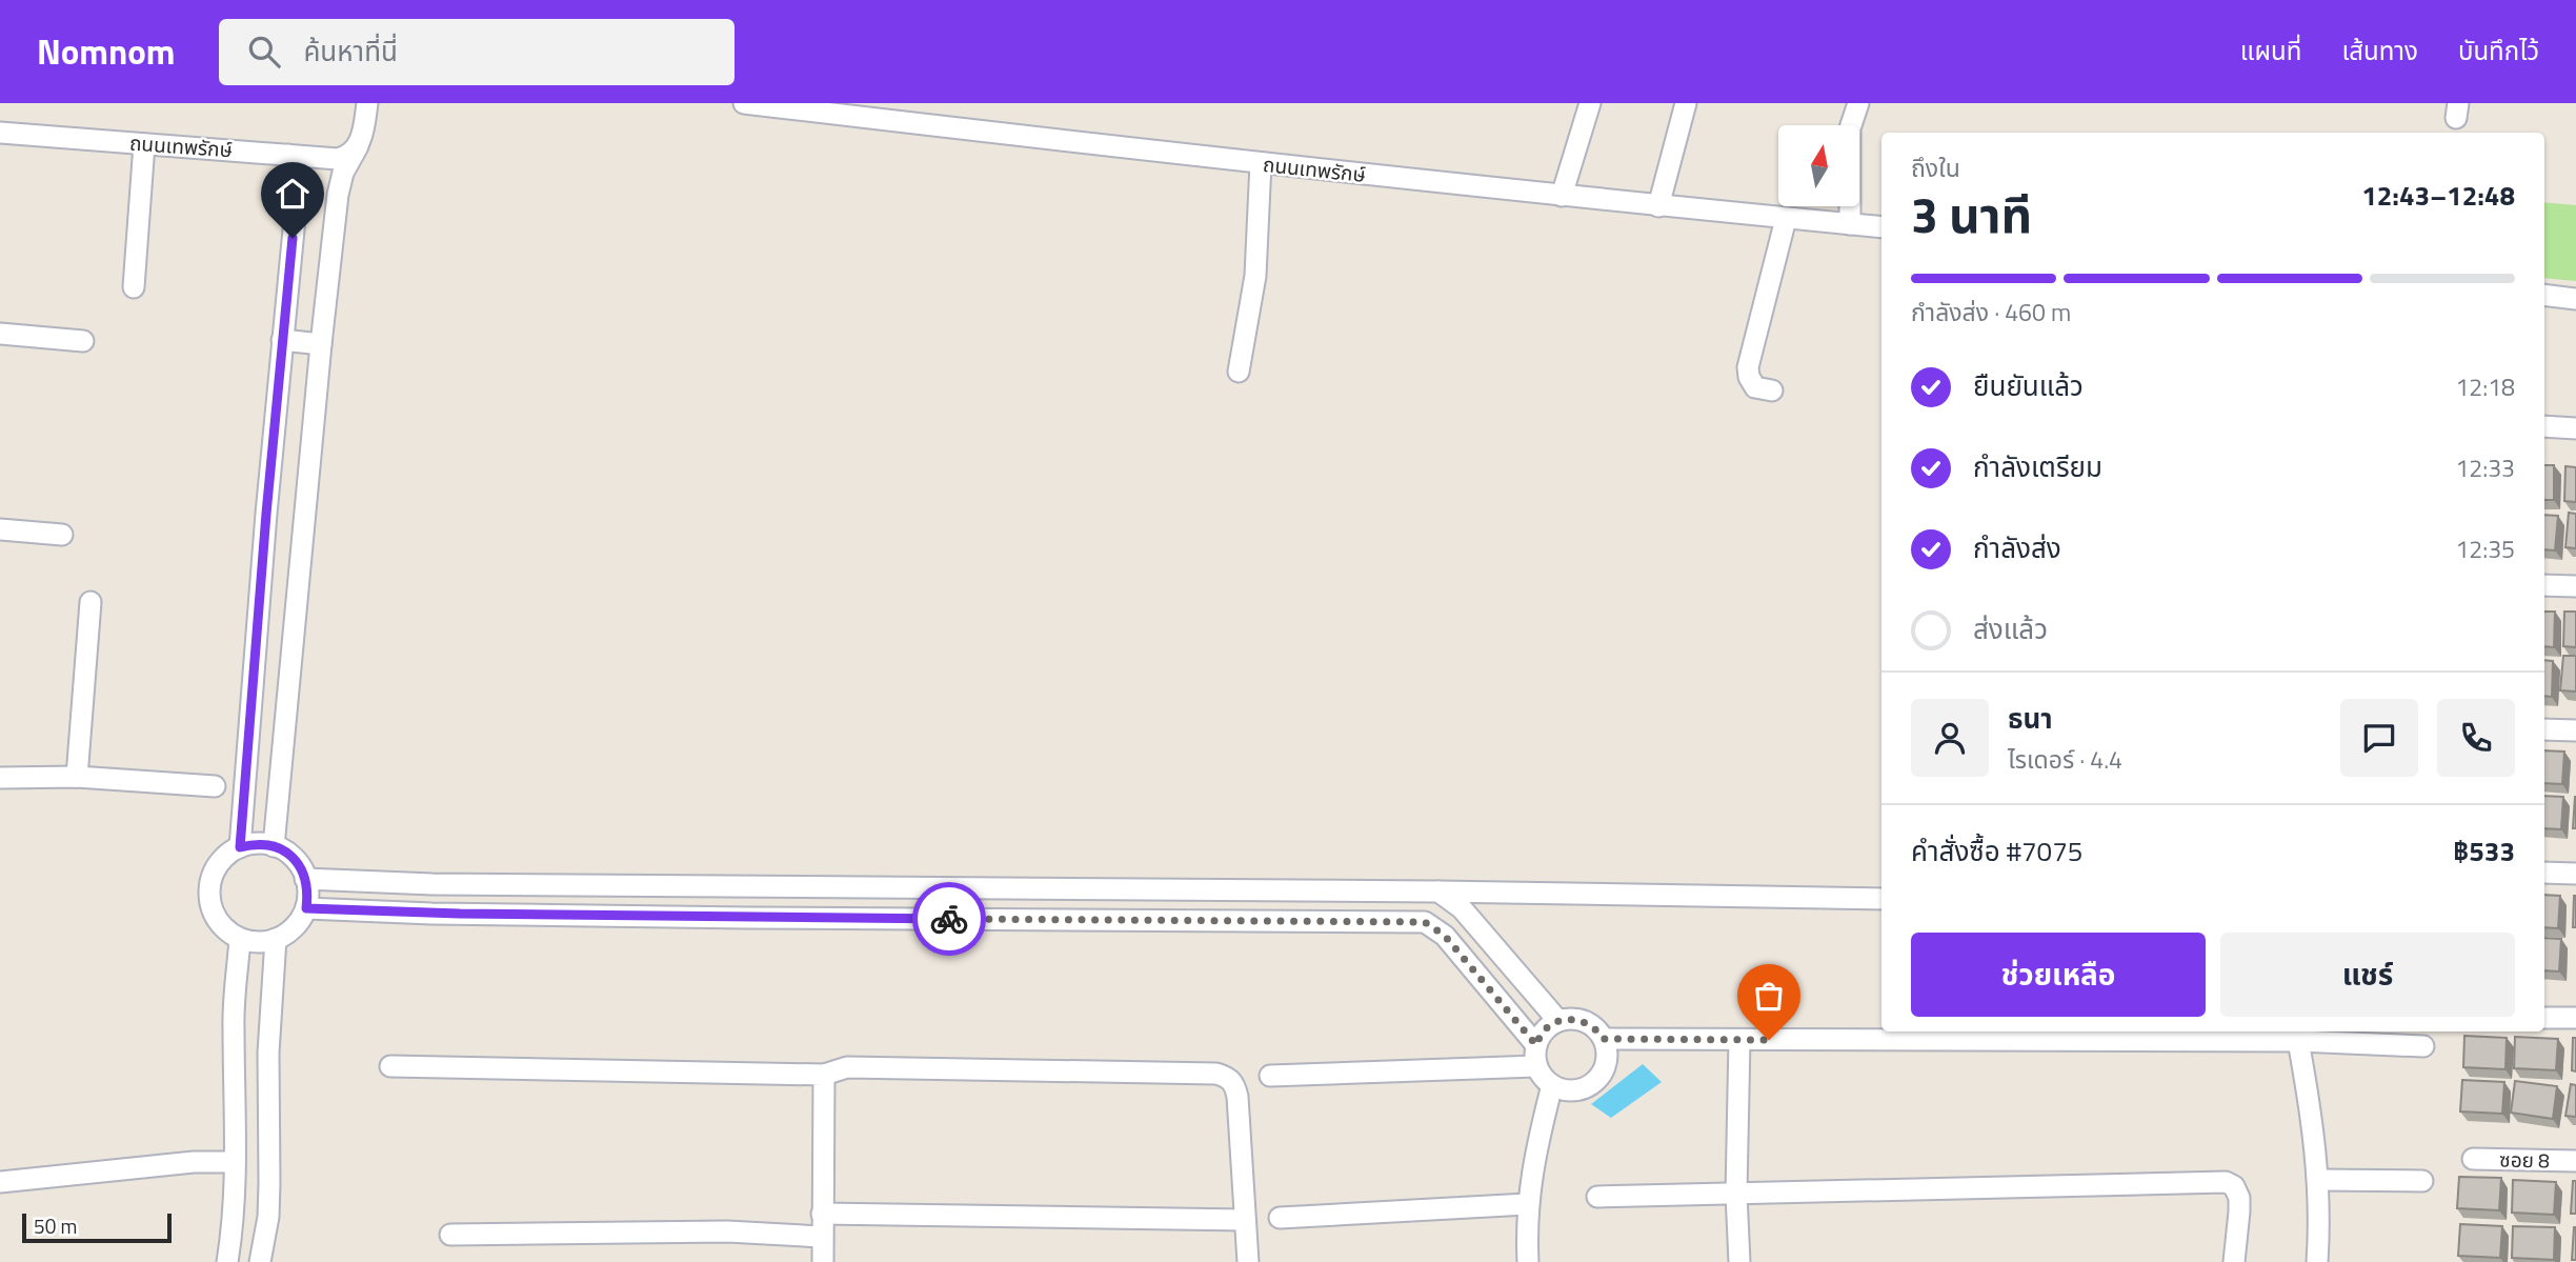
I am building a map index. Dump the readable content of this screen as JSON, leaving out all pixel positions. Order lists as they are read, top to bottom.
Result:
{
  "streets": {
    "street": ["ถนนเทพรักษ์", "ซอย 8"]
  },
  "scale_bar": "50 m",
  "north": "top",
  "page": {
    "header": "Nomnom",
    "search": "ค้นหาที่นี่",
    "nav": ["แผนที่", "เส้นทาง", "บันทึกไว้"],
    "heading": ["3 นาที", "ถึงใน", "12:43–12:48"],
    "panel": [
      "ธนา",
      "ไรเดอร์ · 4.4",
      "คำสั่งซื้อ #7075",
      "฿533"
    ],
    "bar": "กำลังส่ง · 460 m",
    "list": [
      ["ยืนยันแล้ว", "12:18"],
      ["กำลังเตรียม", "12:33"],
      ["กำลังส่ง", "12:35"],
      "ส่งแล้ว"
    ],
    "buttons": ["ช่วยเหลือ", "แชร์"],
    "scale": "50 m"
  }
}
